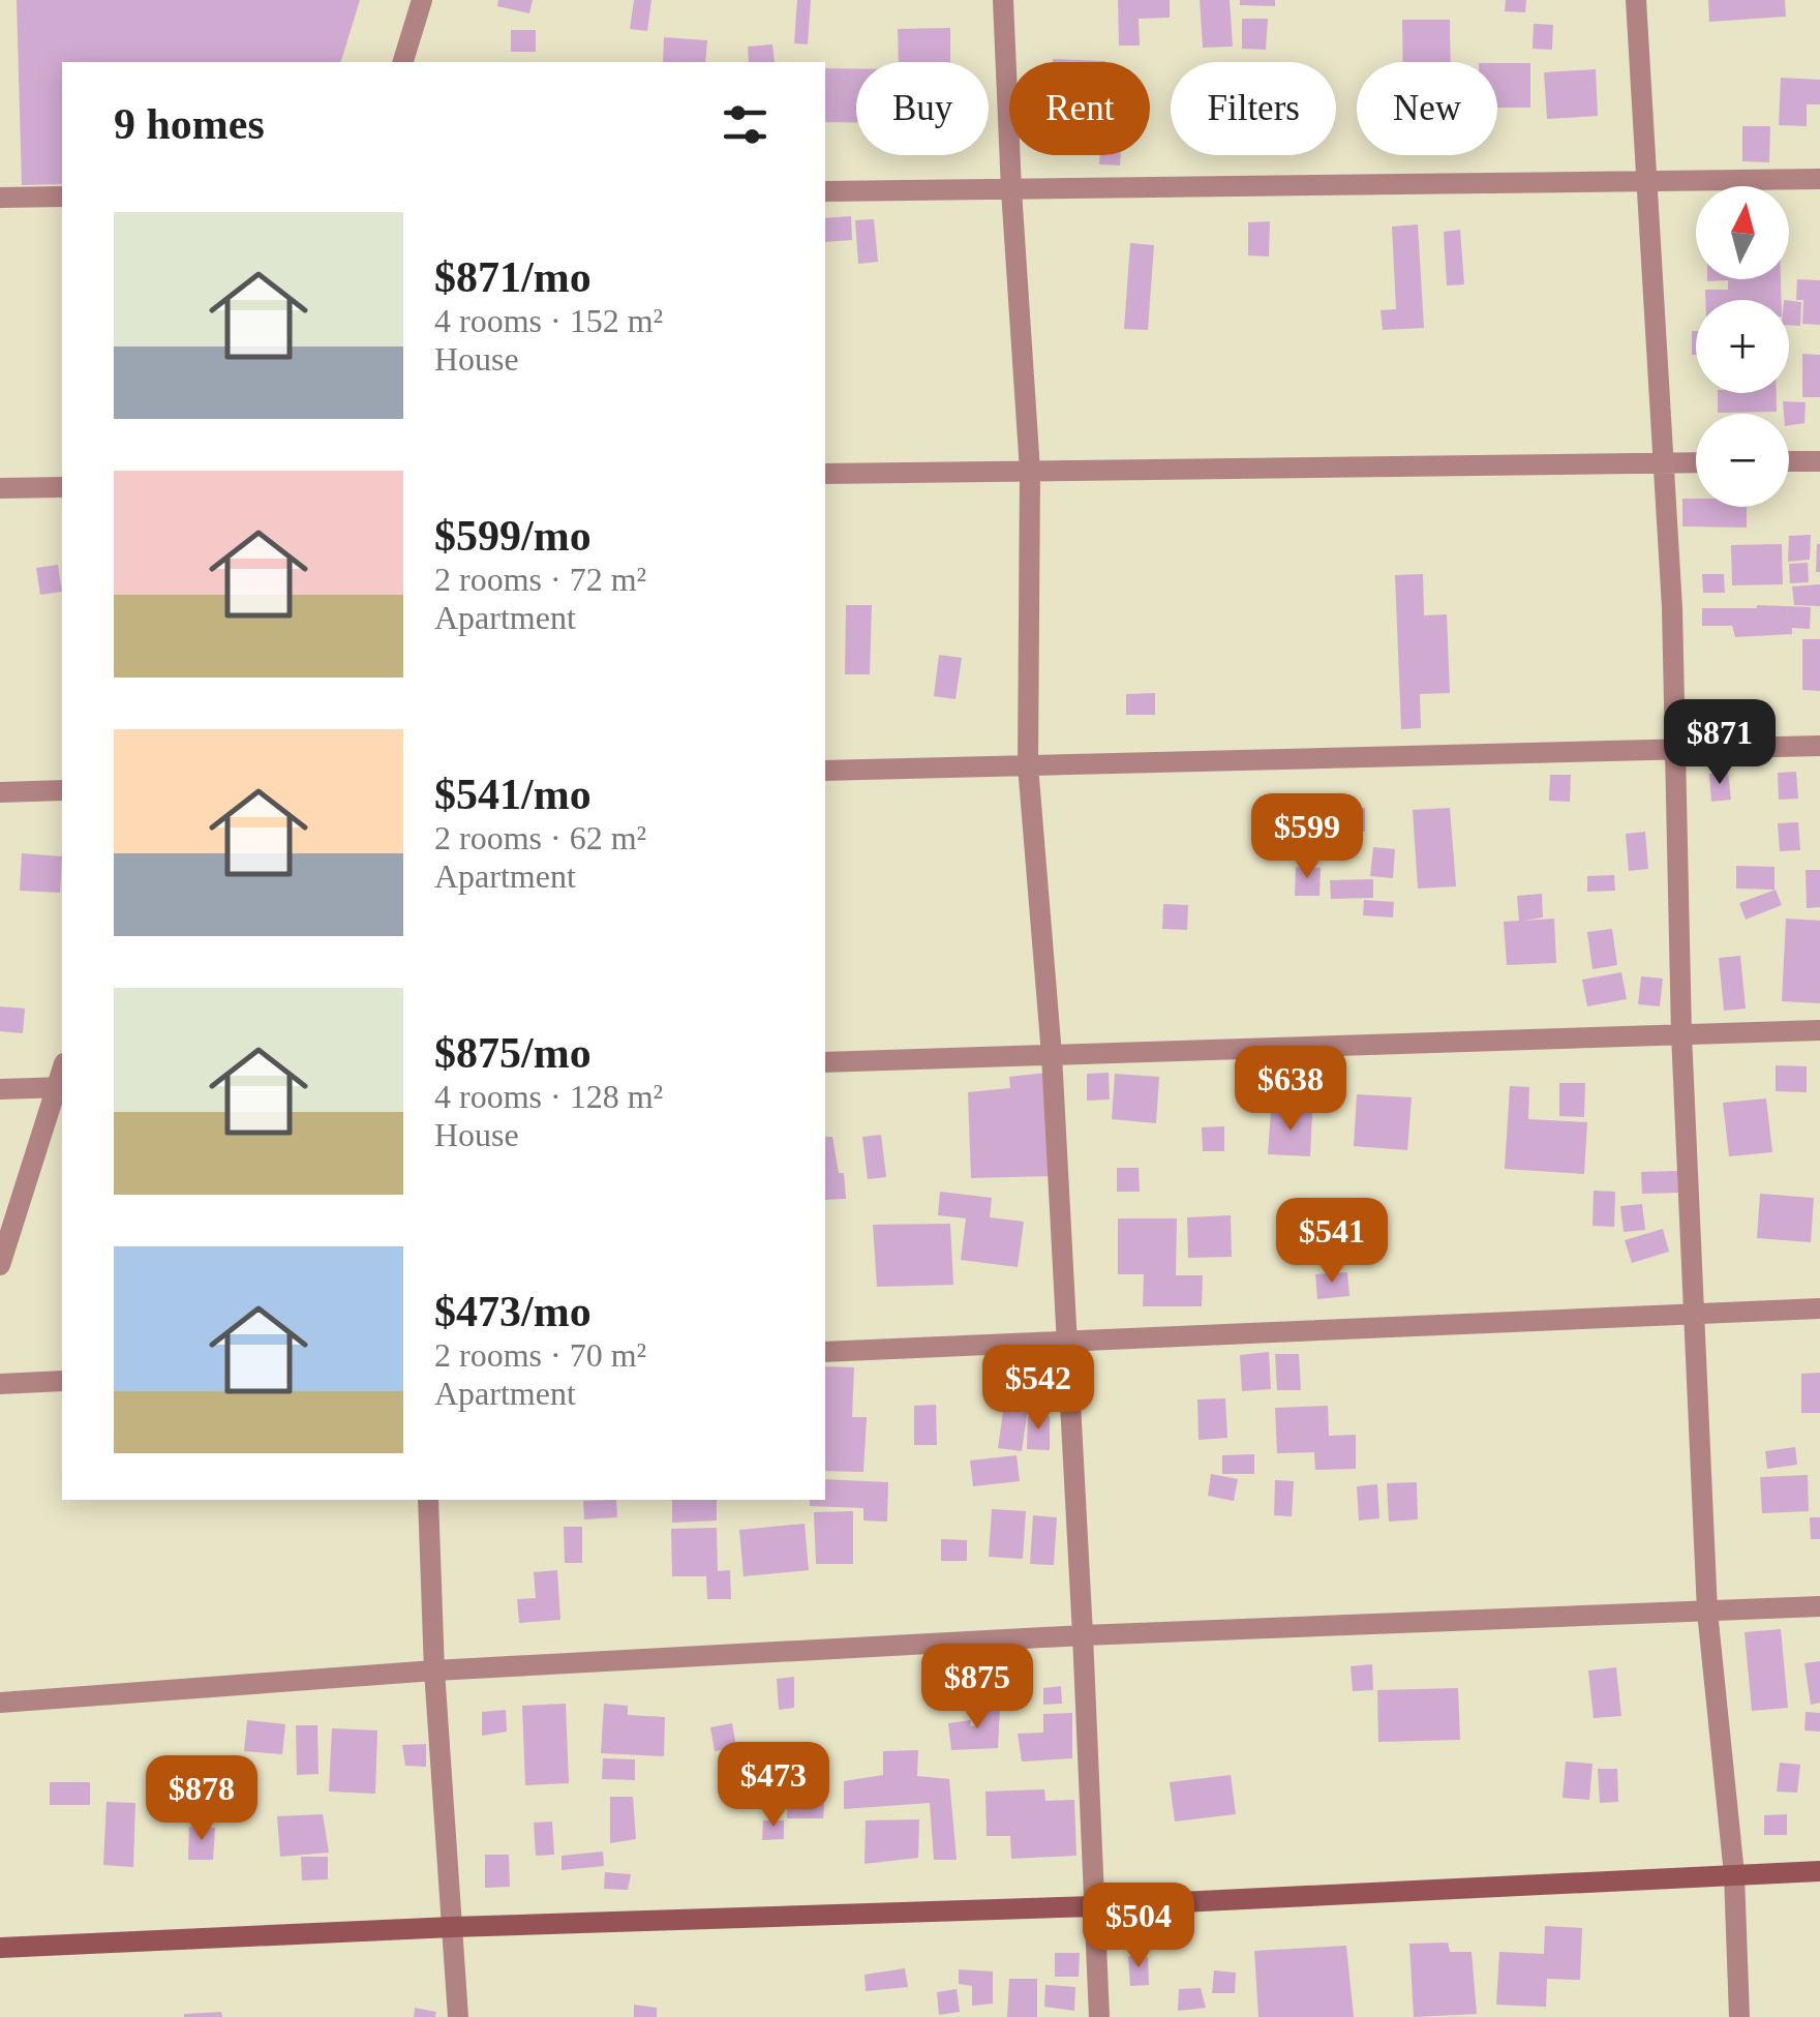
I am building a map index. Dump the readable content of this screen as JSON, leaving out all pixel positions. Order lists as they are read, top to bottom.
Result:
{
  "north": "top",
  "page": {
    "chip": [
      "Buy",
      "Rent",
      "Filters",
      "New"
    ],
    "heading": "9 homes",
    "map_buttons": ["+", "−"],
    "list": [
      {
        "name": "$871/mo",
        "note": "4 rooms · 152 m² · House"
      },
      {
        "name": "$599/mo",
        "note": "2 rooms · 72 m² · Apartment"
      },
      {
        "name": "$541/mo",
        "note": "2 rooms · 62 m² · Apartment"
      },
      {
        "name": "$875/mo",
        "note": "4 rooms · 128 m² · House"
      },
      {
        "name": "$473/mo",
        "note": "2 rooms · 70 m² · Apartment"
      }
    ],
    "price": [
      "$871",
      "$599",
      "$638",
      "$541",
      "$542",
      "$875",
      "$473",
      "$878",
      "$504"
    ]
  }
}
